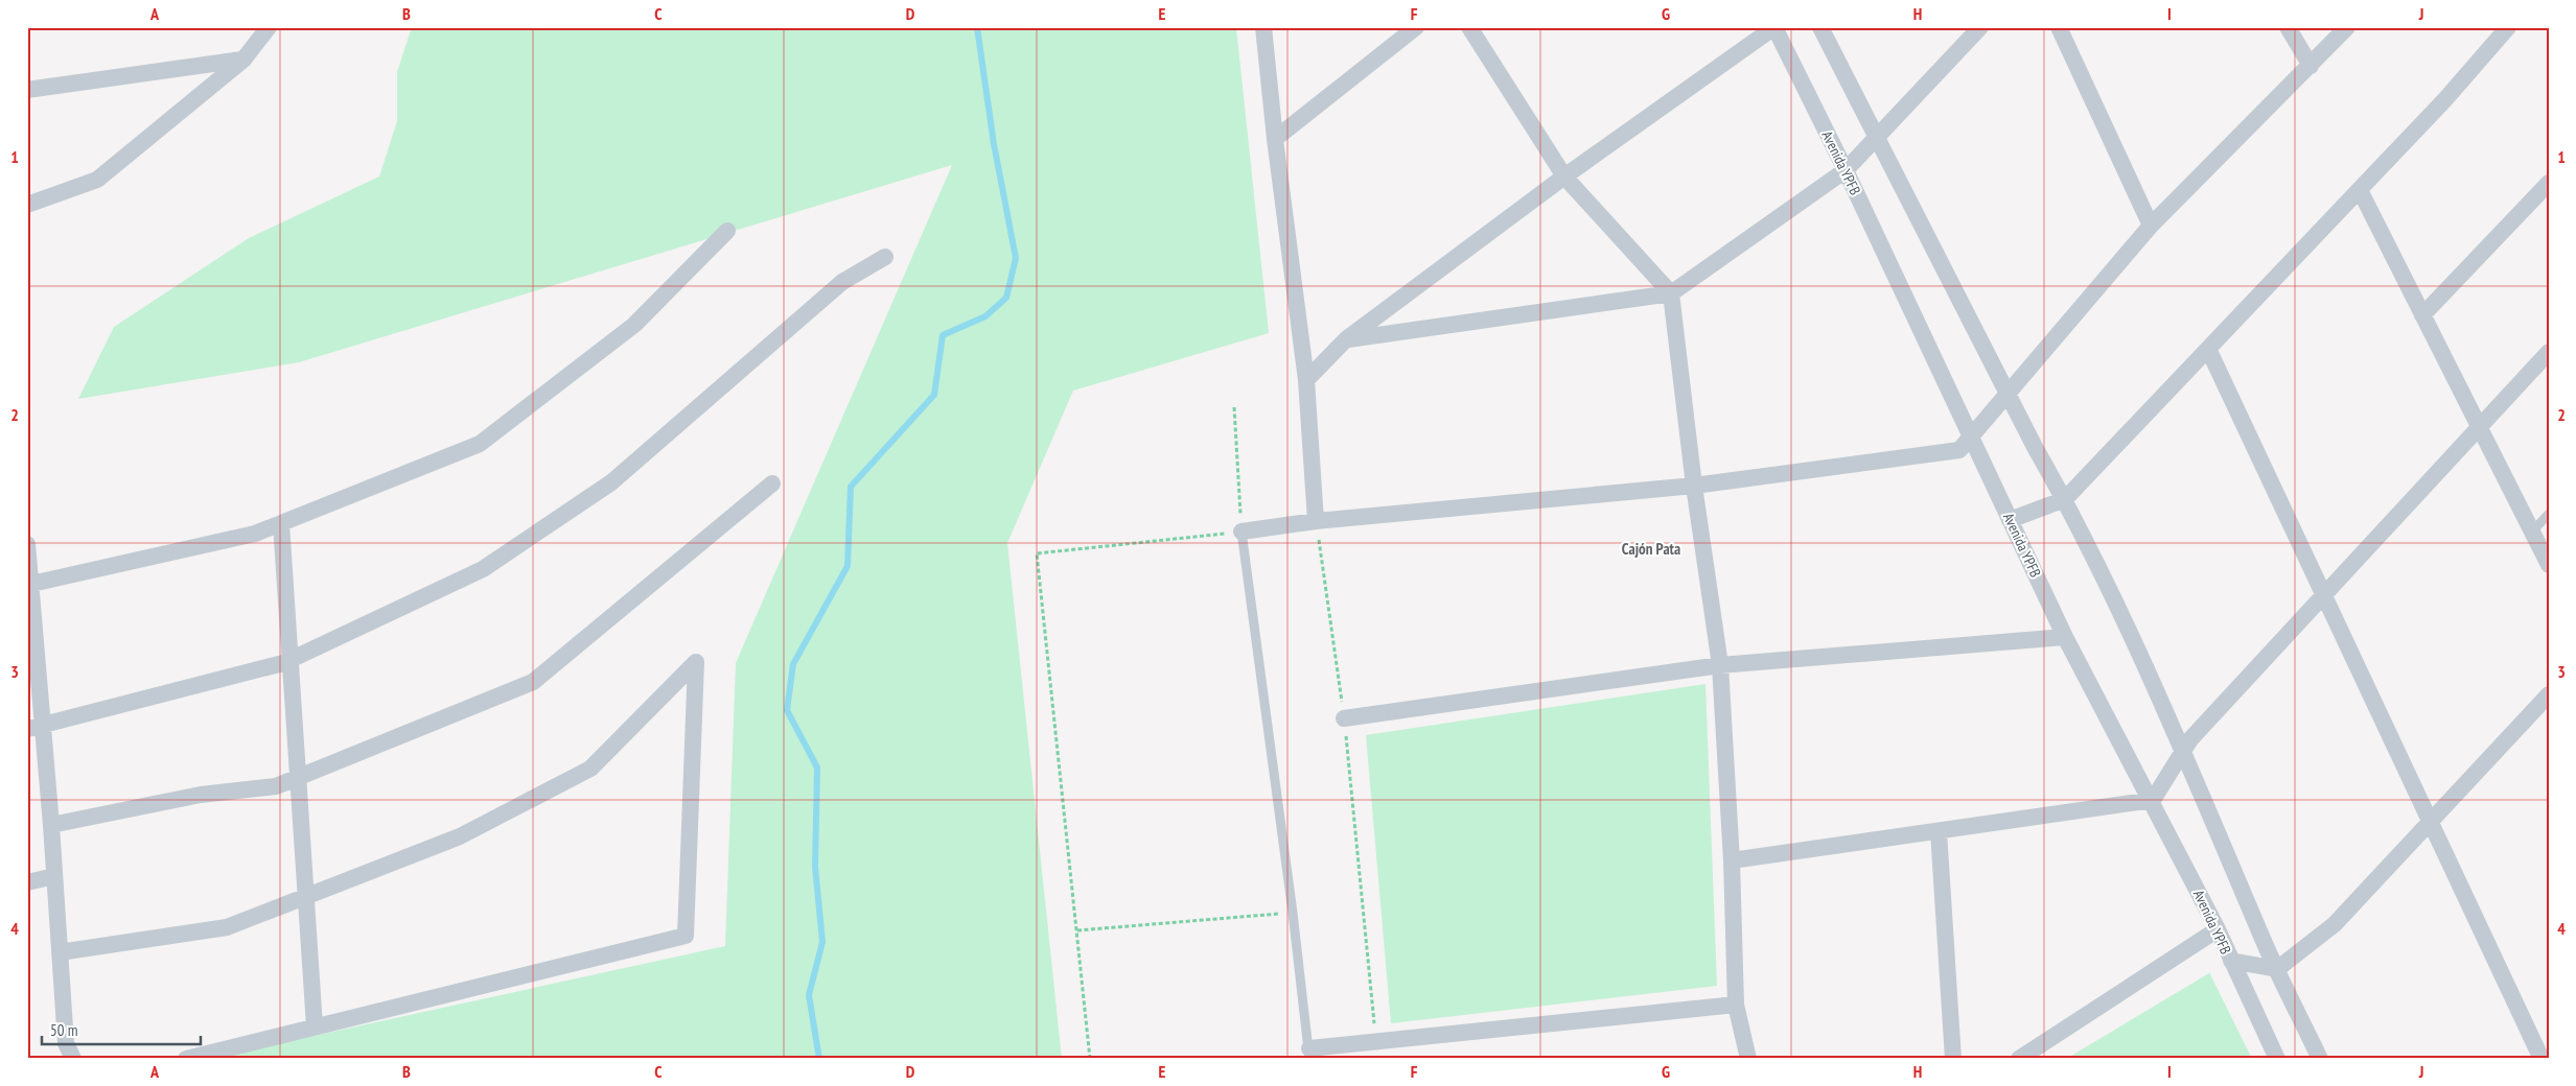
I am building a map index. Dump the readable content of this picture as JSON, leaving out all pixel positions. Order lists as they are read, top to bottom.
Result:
{
  "streets": {
    "street": ["Avenida YPFB"]
  },
  "districts": ["Cajón Pata"],
  "scale_bar": "50 m",
  "grid": {
    "columns": [
      "A",
      "B",
      "C",
      "D",
      "E",
      "F",
      "G",
      "H",
      "I",
      "J"
    ],
    "rows": [
      "1",
      "2",
      "3",
      "4"
    ]
  }
}
